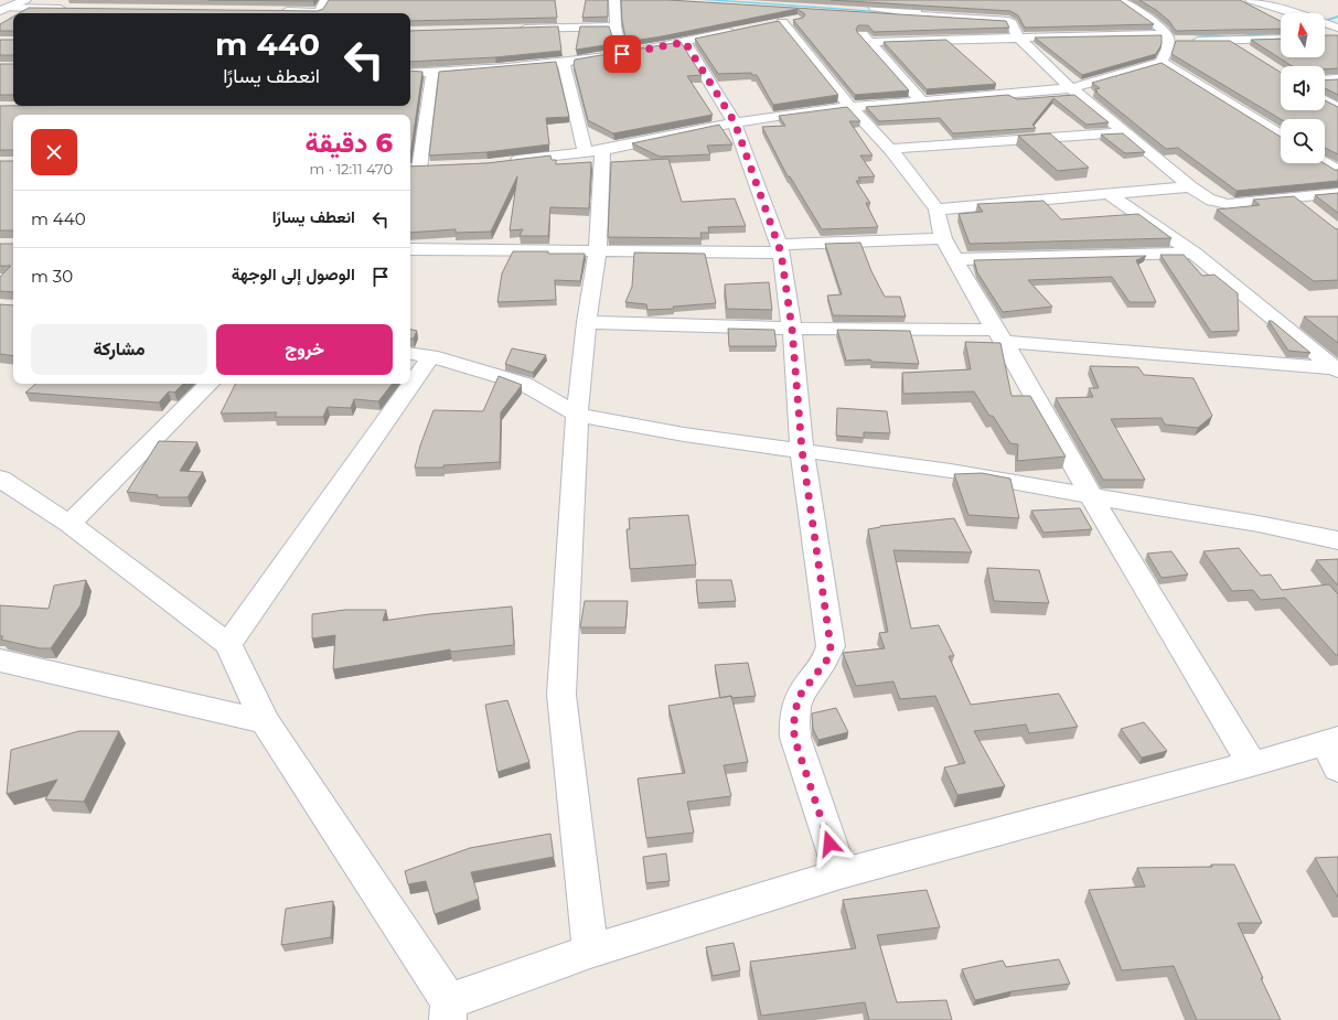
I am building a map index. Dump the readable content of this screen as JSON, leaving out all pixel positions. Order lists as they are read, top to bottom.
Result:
{
  "north": "top",
  "page": {
    "turn": ["440 m", "انعطف يسارًا"],
    "heading": ["6 دقيقة", "470 m · 12:11"],
    "list": [
      {
        "name": "انعطف يسارًا",
        "value": "440 m"
      },
      {
        "name": "الوصول إلى الوجهة",
        "value": "30 m"
      }
    ],
    "buttons": ["خروج", "مشاركة"]
  }
}
